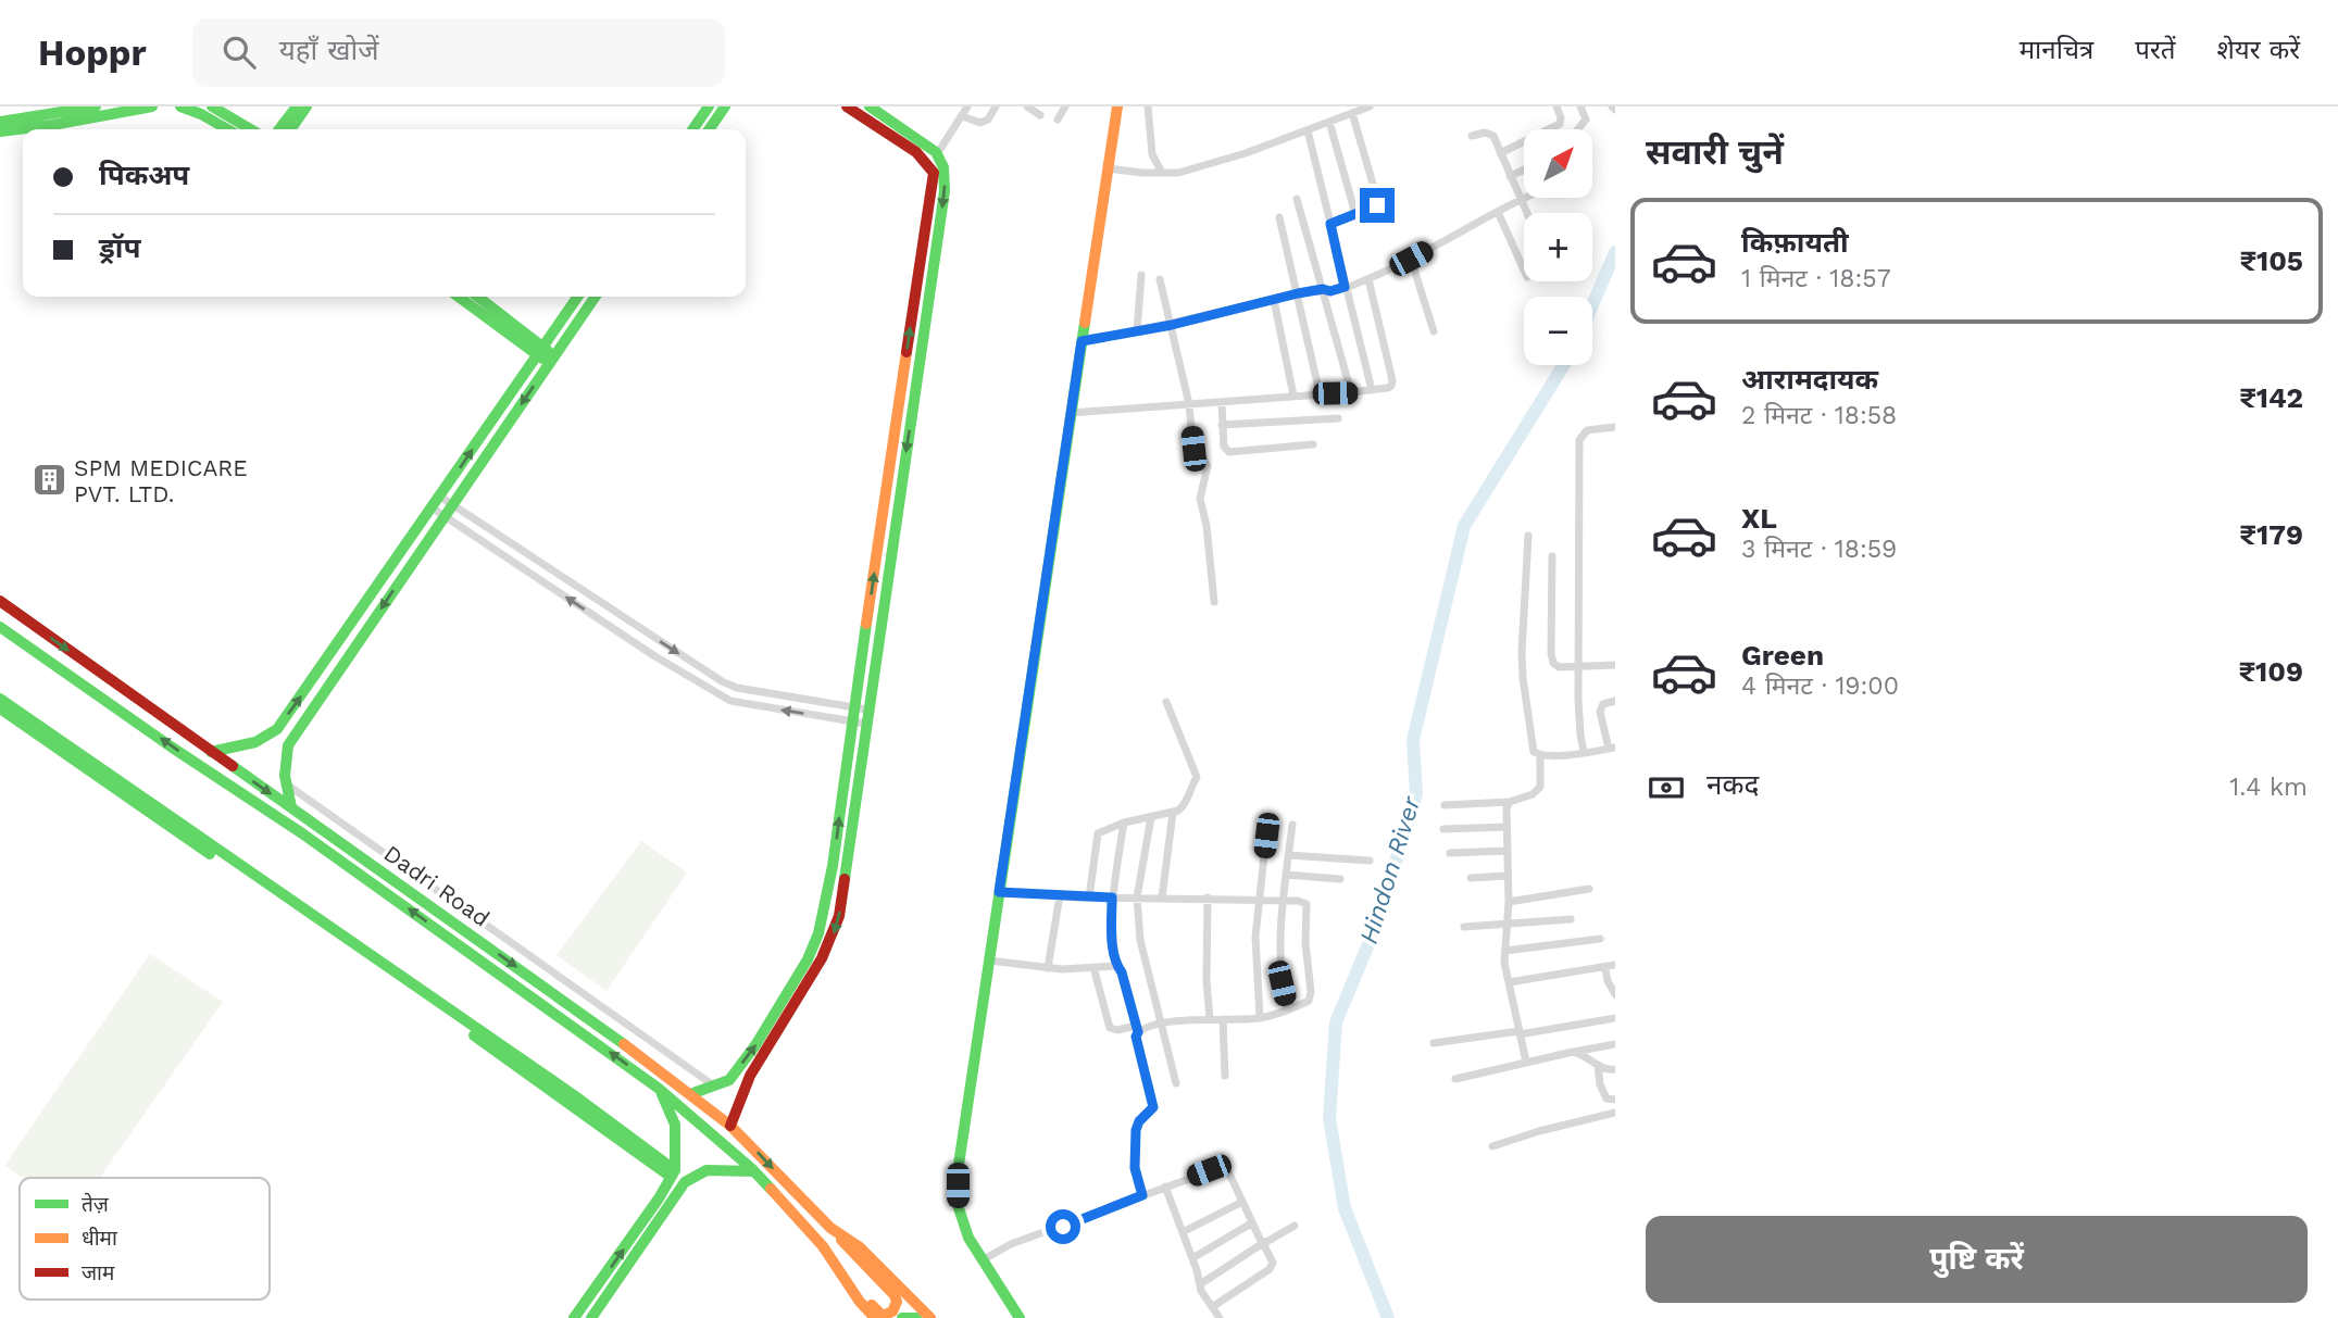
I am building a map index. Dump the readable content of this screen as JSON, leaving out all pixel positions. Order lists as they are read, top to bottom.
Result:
{
  "streets": {
    "street": ["Dadri Road"]
  },
  "water": ["Hindon River"],
  "places": {
    "building": ["SPM MEDICARE PVT. LTD."]
  },
  "legend": ["तेज़", "धीमा", "जाम"],
  "north": "top right",
  "page": {
    "header": "Hoppr",
    "search": "यहाँ खोजें",
    "nav": ["मानचित्र", "परतें", "शेयर करें"],
    "heading": "सवारी चुनें",
    "map_buttons": ["+", "−"],
    "banner": ["पिकअप", "ड्रॉप"],
    "list": [
      {
        "name": "किफ़ायती",
        "note": "1 मिनट · 18:57",
        "value": "₹105"
      },
      {
        "name": "आरामदायक",
        "note": "2 मिनट · 18:58",
        "value": "₹142"
      },
      {
        "name": "XL",
        "note": "3 मिनट · 18:59",
        "value": "₹179"
      },
      {
        "name": "Green",
        "note": "4 मिनट · 19:00",
        "value": "₹109"
      }
    ],
    "pay": ["नकद", "1.4 km"],
    "buttons": "पुष्टि करें"
  }
}
